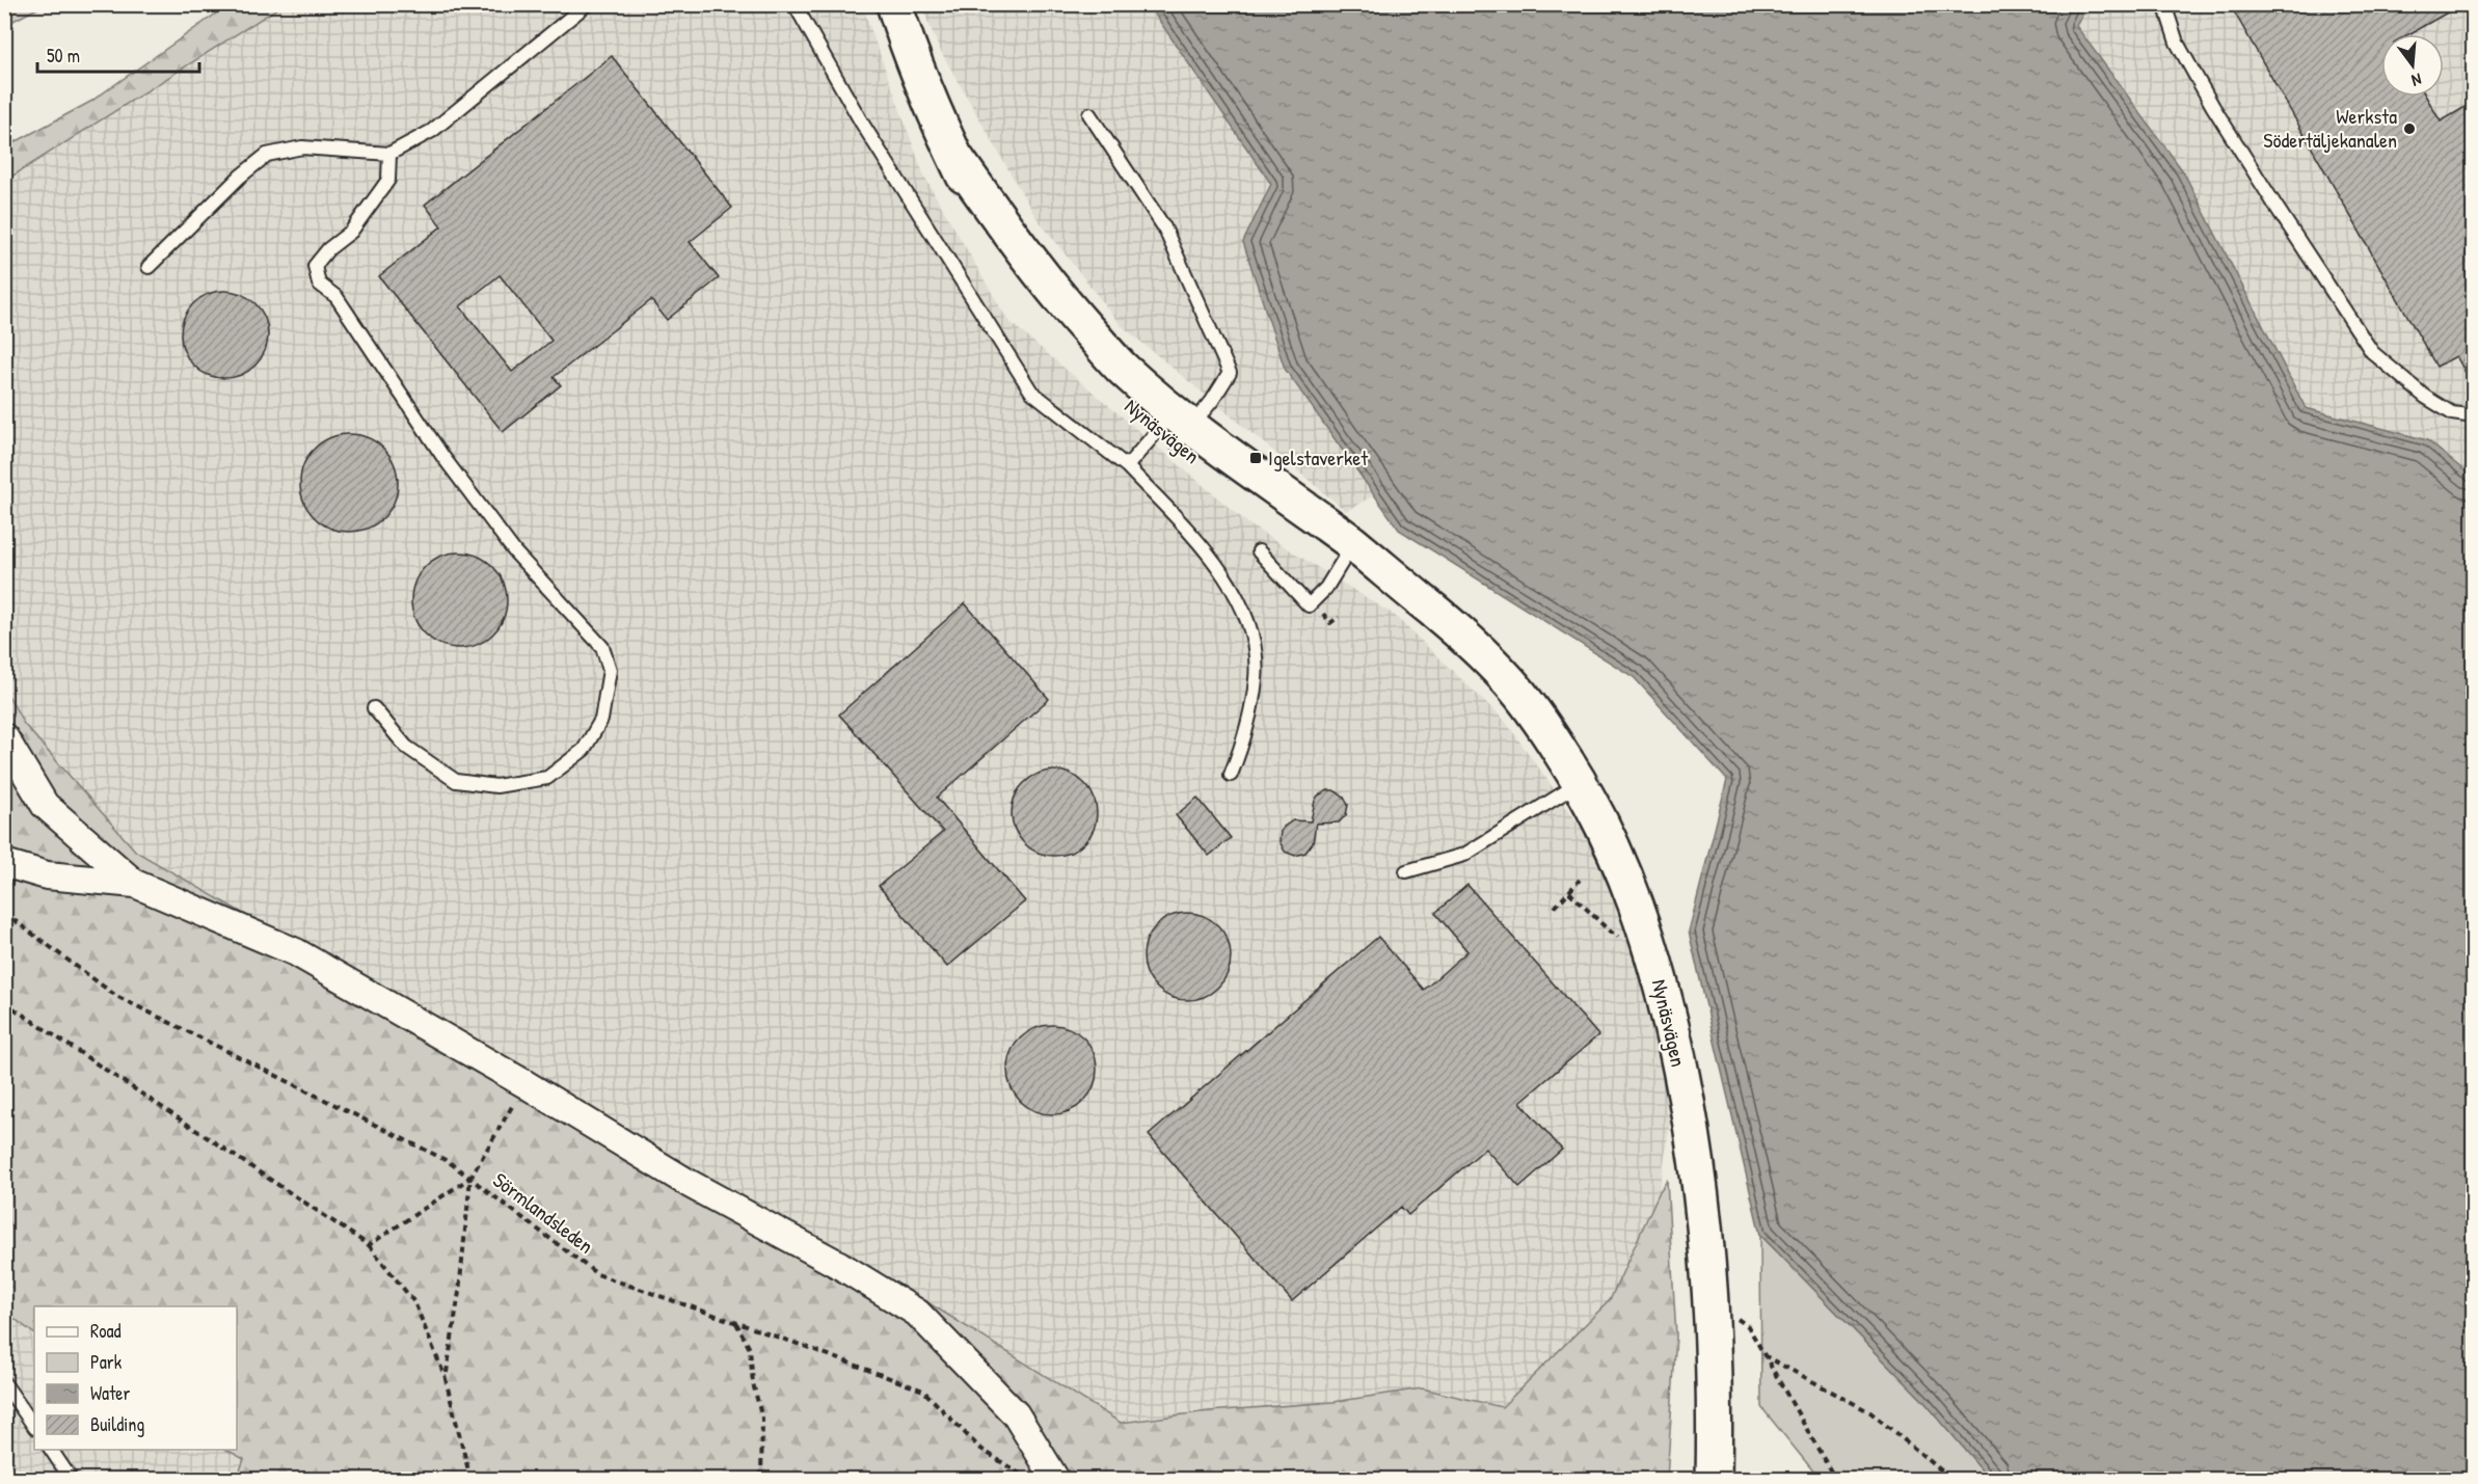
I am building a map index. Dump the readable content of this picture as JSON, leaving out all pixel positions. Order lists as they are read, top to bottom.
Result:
{
  "streets": {
    "street": ["Nynäsvägen"],
    "path": ["Sörmlandsleden"]
  },
  "places": {
    "other": ["Werksta Södertäljekanalen"],
    "transit": ["Igelstaverket"]
  },
  "legend": [
    "Road",
    "Park",
    "Water",
    "Building"
  ],
  "scale_bar": "50 m",
  "north": "bottom"
}
